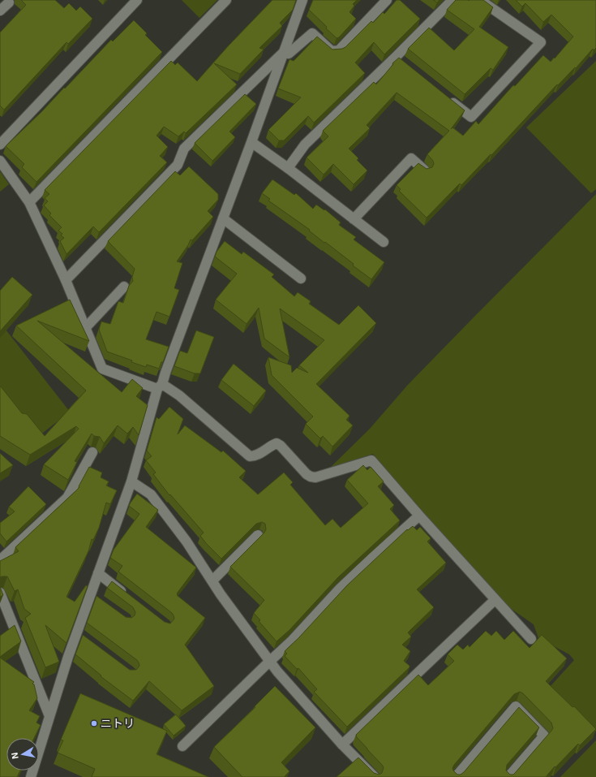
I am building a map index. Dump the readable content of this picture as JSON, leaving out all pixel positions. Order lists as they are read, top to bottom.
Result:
{
  "places": ["ニトリ"],
  "north": "left"
}
